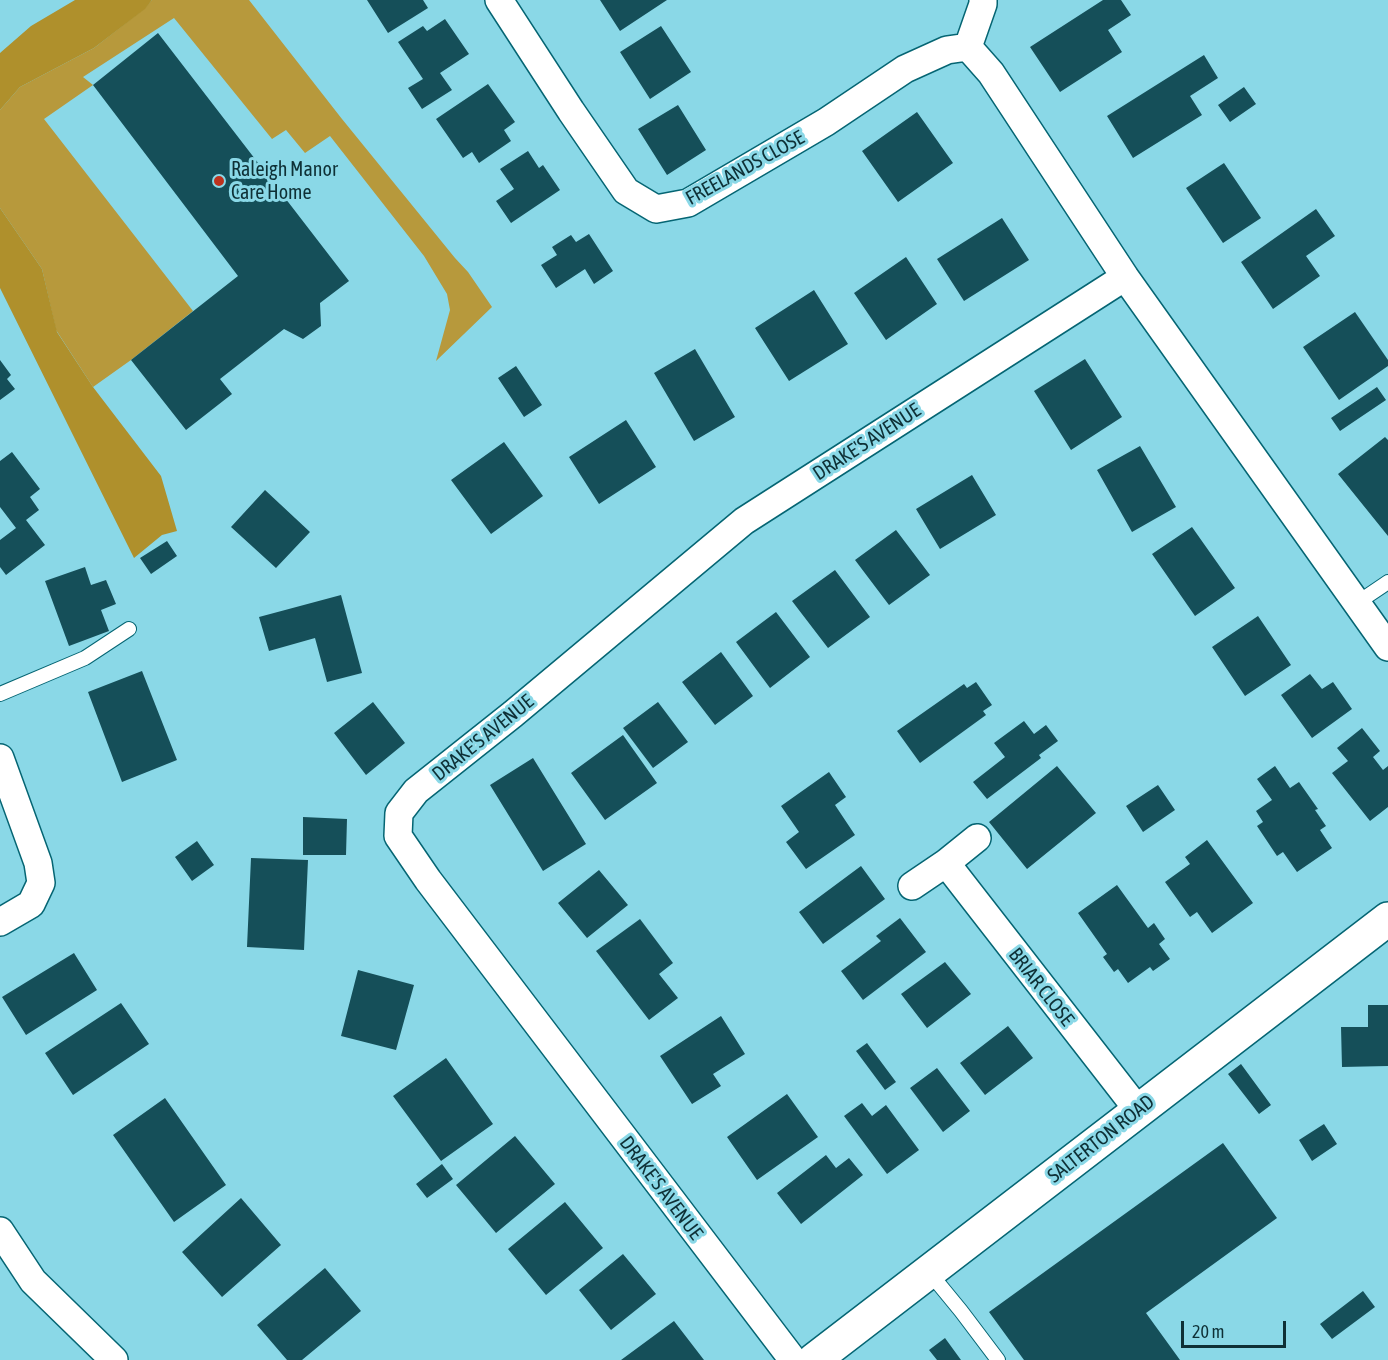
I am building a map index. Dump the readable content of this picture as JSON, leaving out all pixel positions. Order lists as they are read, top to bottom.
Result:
{
  "streets": {
    "main road": ["SALTERTON ROAD"],
    "street": ["FREELANDS CLOSE", "DRAKE'S AVENUE", "BRIAR CLOSE"]
  },
  "crossings": [
    ["BRIAR CLOSE", "SALTERTON ROAD"]
  ],
  "places": ["Raleigh Manor Care Home"],
  "scale_bar": "20 m"
}
